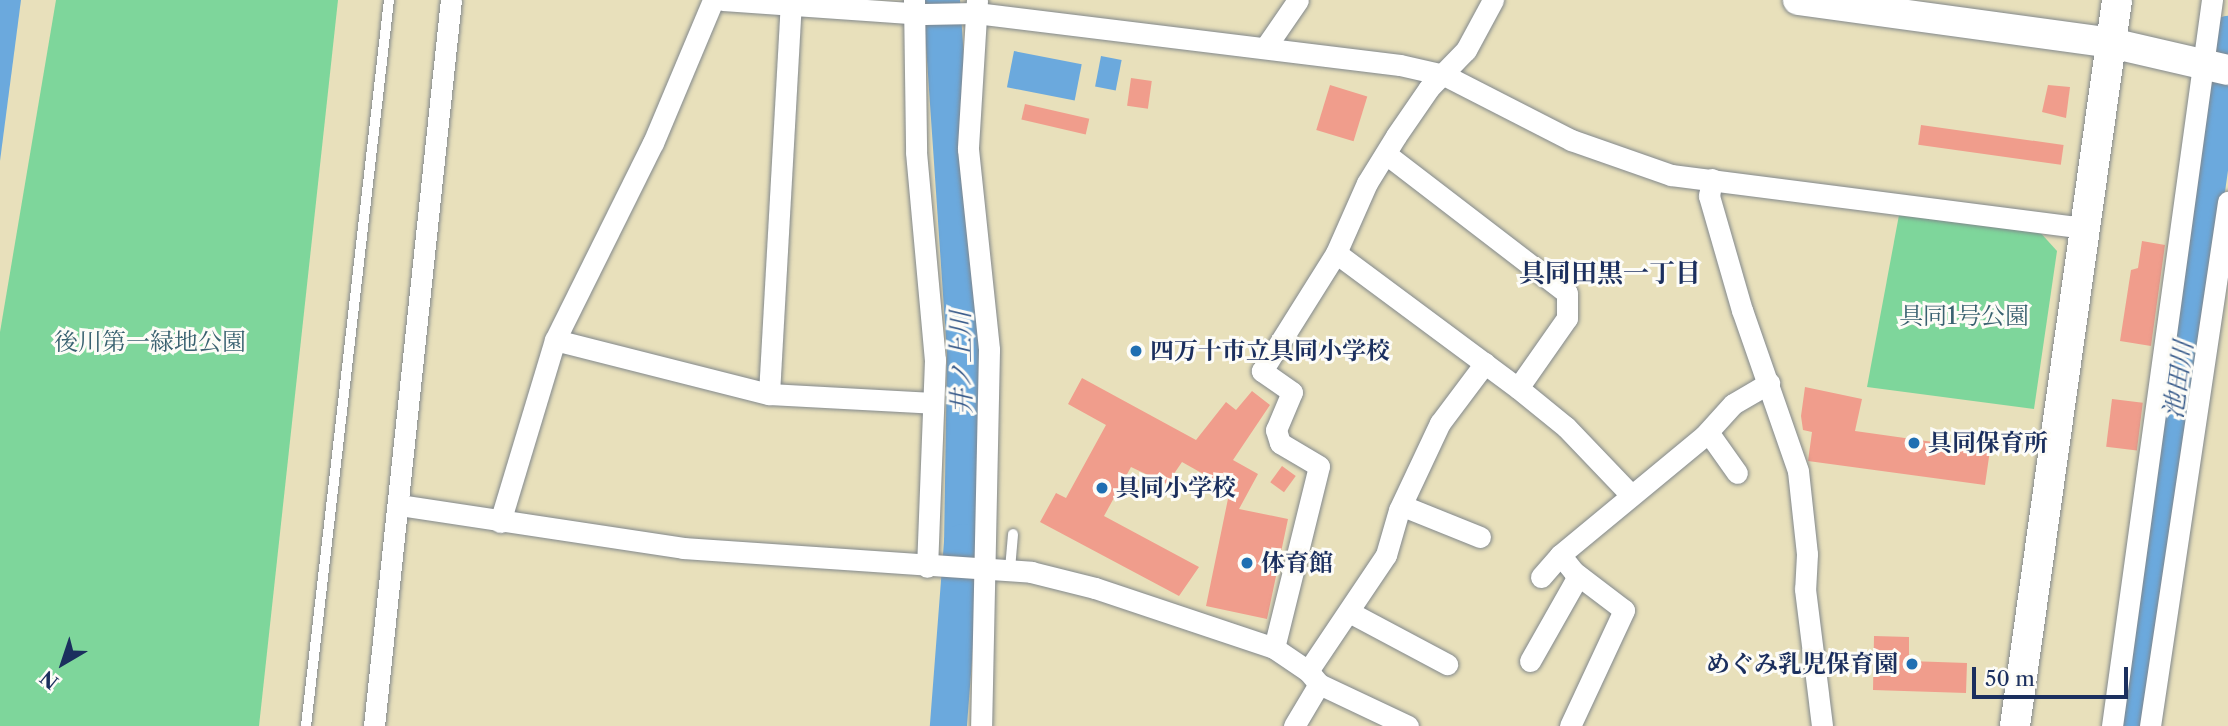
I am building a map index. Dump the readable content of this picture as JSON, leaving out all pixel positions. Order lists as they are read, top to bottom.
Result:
{
  "districts": ["具同田黒一丁目"],
  "water": ["井ノ上川", "池田川"],
  "parks": ["具同1号公園", "後川第一緑地公園"],
  "places": [
    "四万十市立具同小学校",
    "具同保育所",
    "具同小学校",
    "体育館",
    "めぐみ乳児保育園"
  ],
  "scale_bar": "50 m",
  "north": "bottom left"
}
